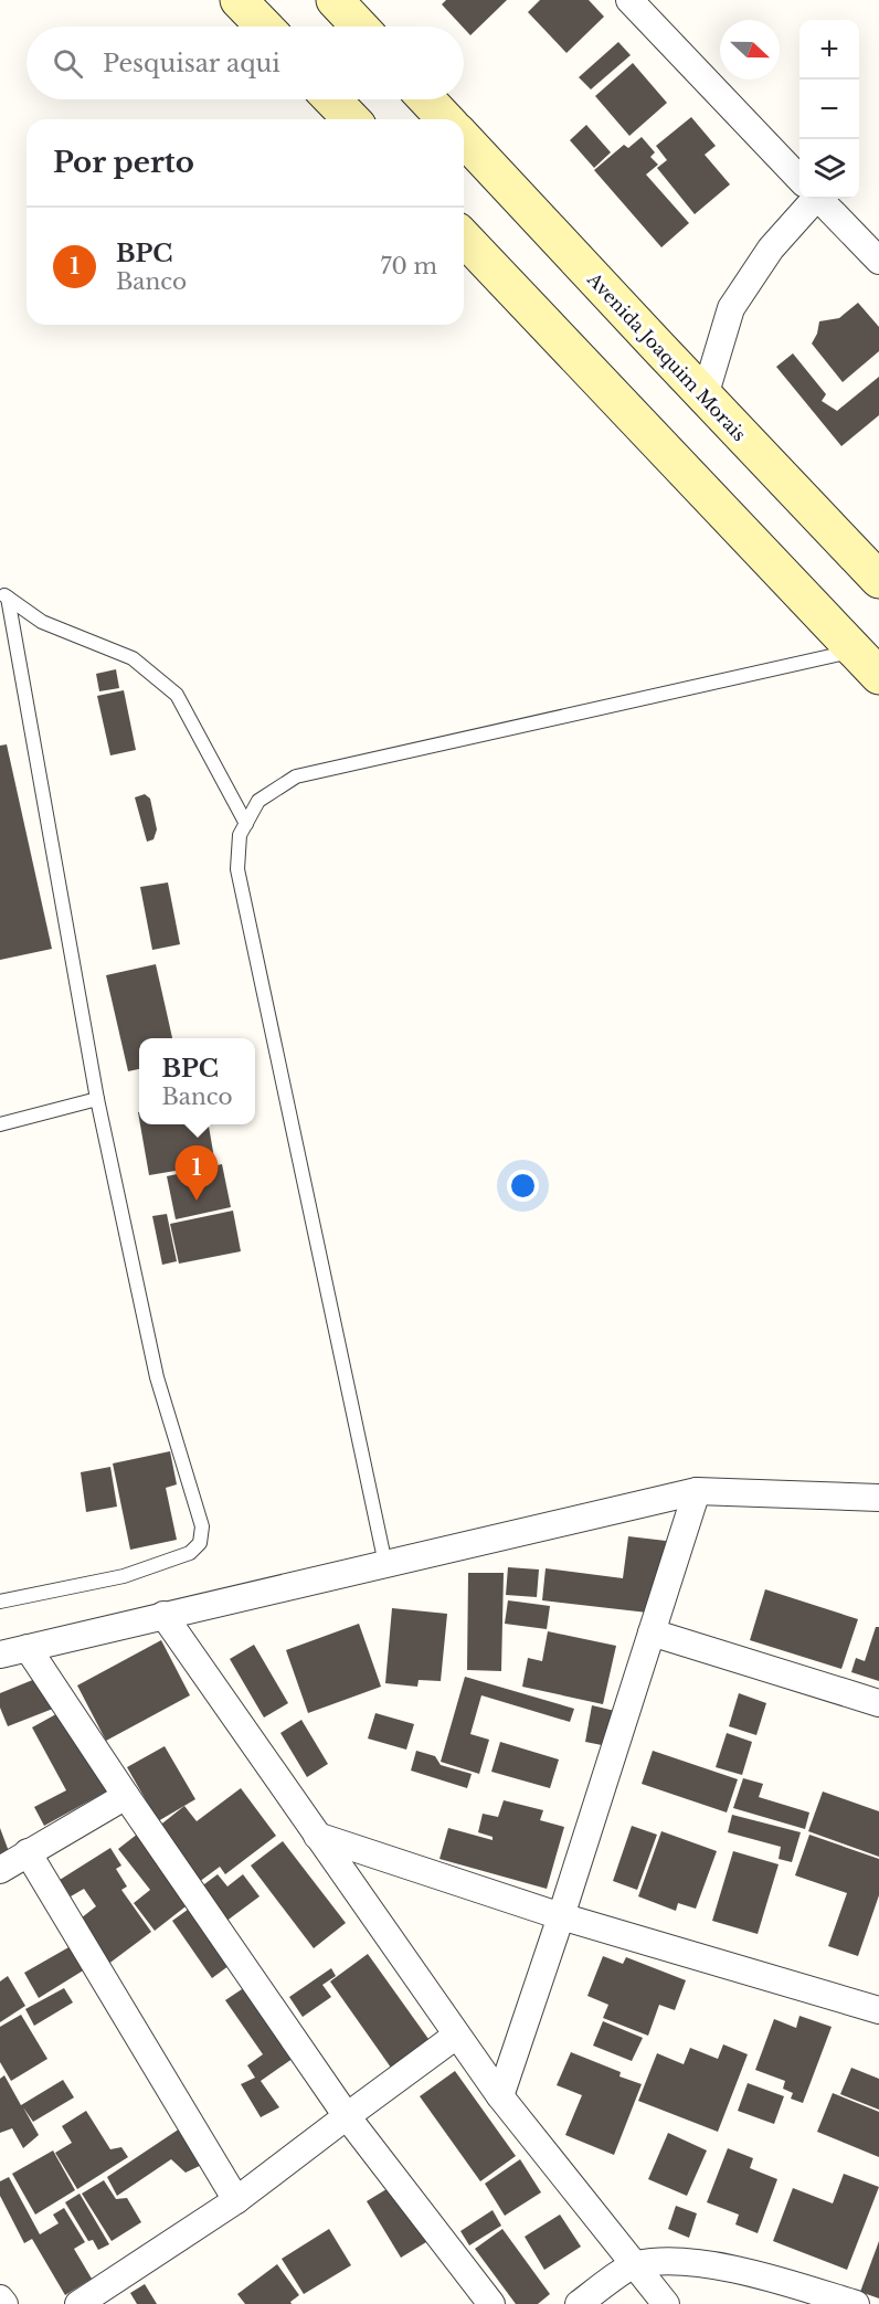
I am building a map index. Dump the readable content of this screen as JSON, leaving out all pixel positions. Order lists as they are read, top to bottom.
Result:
{
  "streets": {
    "street": ["Avenida Joaquim Morais"]
  },
  "north": "right",
  "page": {
    "map_buttons": ["+", "−"],
    "search": "Pesquisar aqui",
    "heading": "Por perto",
    "list": [
      {
        "mark": "1",
        "name": "BPC",
        "note": "Banco",
        "value": "70 m"
      }
    ],
    "popup": ["BPC", "Banco"],
    "pins": "1"
  }
}
